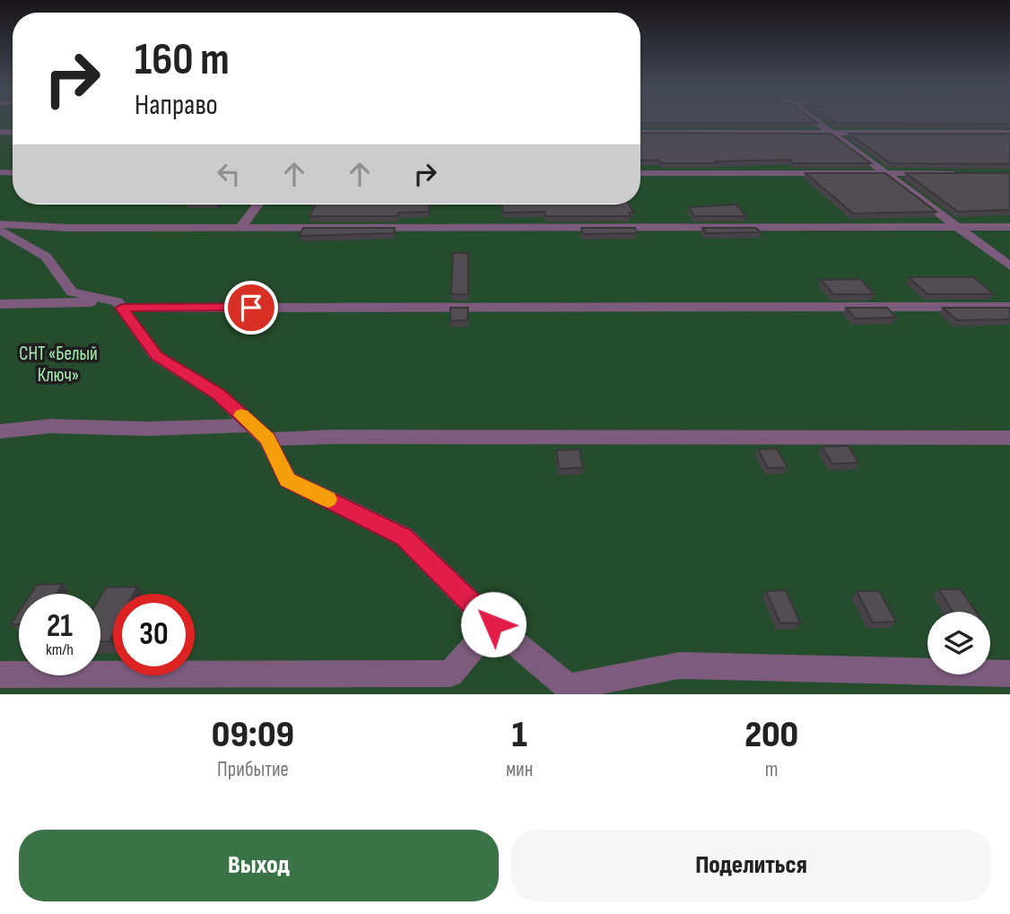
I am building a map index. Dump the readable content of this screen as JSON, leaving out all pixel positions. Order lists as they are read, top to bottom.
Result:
{
  "parks": ["СНТ «Белый Ключ»"],
  "page": {
    "turn": ["160 m", "Направо"],
    "speed": "21 km/h",
    "limit": "30",
    "eta": [
      "09:09",
      "Прибытие",
      "1",
      "мин",
      "200",
      "m"
    ],
    "buttons": ["Выход", "Поделиться"]
  }
}
